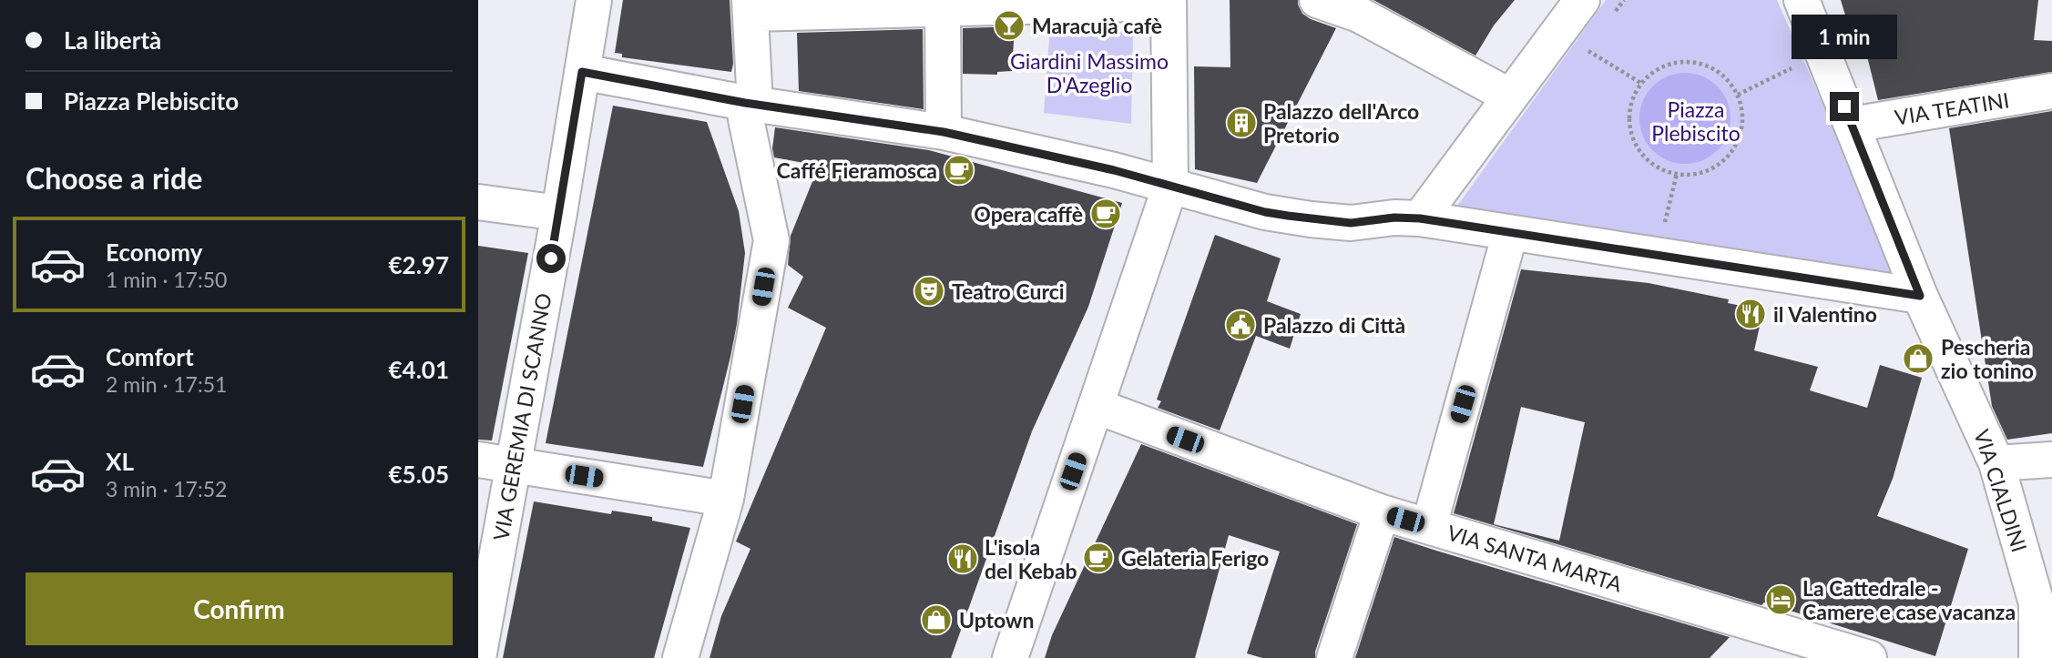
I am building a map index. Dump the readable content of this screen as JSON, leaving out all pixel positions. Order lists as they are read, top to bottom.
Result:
{
  "streets": {
    "street": [
      "VIA TEATINI",
      "VIA GEREMIA DI SCANNO",
      "VIA CIALDINI",
      "VIA SANTA MARTA"
    ]
  },
  "parks": ["Giardini Massimo D'Azeglio", "Piazza Plebiscito"],
  "places": {
    "bar": ["Maracujà cafè"],
    "building": ["Palazzo dell'Arco Pretorio"],
    "cafe": ["Caffé Fieramosca", "Opera caffè", "Gelateria Ferigo"],
    "theatre": ["Teatro Curci"],
    "restaurant": ["il Valentino", "L'isola del Kebab"],
    "public building": ["Palazzo di Città"],
    "shop": ["Pescheria zio tonino", "Uptown"],
    "hotel": ["La Cattedrale - Camere e case vacanza"]
  },
  "page": {
    "banner": ["La libertà", "Piazza Plebiscito"],
    "bubble": "1 min",
    "heading": "Choose a ride",
    "list": [
      {
        "name": "Economy",
        "note": "1 min · 17:50",
        "value": "€2.97"
      },
      {
        "name": "Comfort",
        "note": "2 min · 17:51",
        "value": "€4.01"
      },
      {
        "name": "XL",
        "note": "3 min · 17:52",
        "value": "€5.05"
      }
    ],
    "buttons": "Confirm"
  }
}
